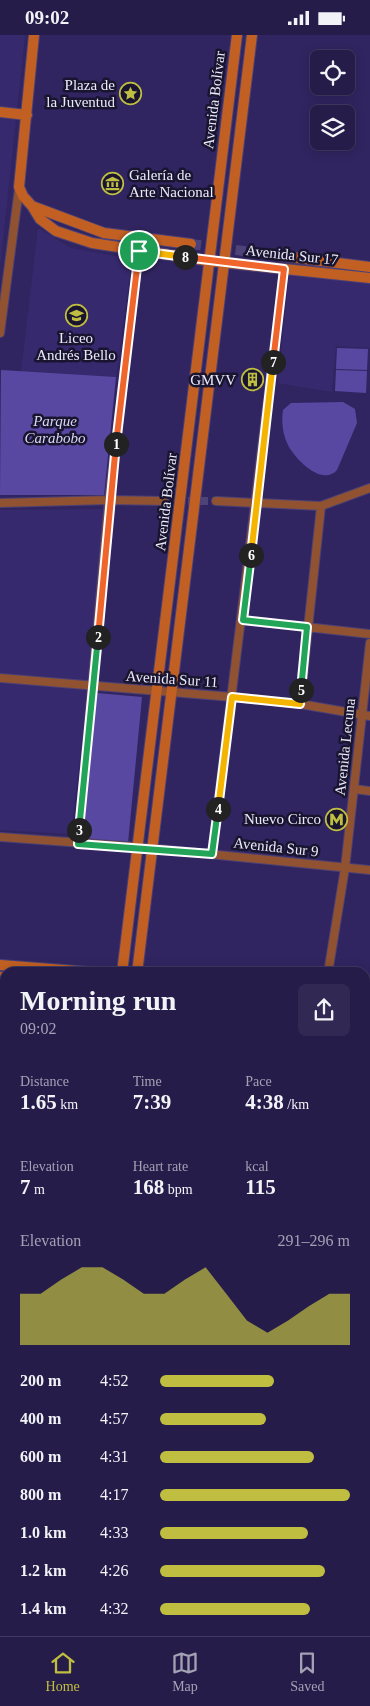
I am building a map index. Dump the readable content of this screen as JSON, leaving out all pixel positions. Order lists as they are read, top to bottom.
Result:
{
  "streets": {
    "main road": ["Avenida Bolívar", "Avenida Sur 17"],
    "street": ["Avenida Sur 11", "Avenida Lecuna", "Avenida Sur 9"]
  },
  "crossings": [
    ["Avenida Bolívar", "Avenida Sur 17"],
    ["Avenida Bolívar", "Avenida Sur 11"],
    ["Avenida Bolívar", "Avenida Sur 9"],
    ["Avenida Sur 11", "Avenida Lecuna"],
    ["Avenida Lecuna", "Avenida Sur 9"]
  ],
  "parks": ["Parque Carabobo"],
  "places": {
    "place": ["Plaza de la Juventud"],
    "museum": ["Galería de Arte Nacional"],
    "school or university": ["Liceo Andrés Bello"],
    "building": ["GMVV"],
    "metro station": ["Nuevo Circo"]
  },
  "page": {
    "status": "09:02",
    "pins": [
      "8",
      "7",
      "1",
      "6",
      "2",
      "5",
      "4",
      "3"
    ],
    "heading": ["Morning run", "09:02"],
    "stats": [
      ["Distance", "1.65 km"],
      ["Time", "7:39"],
      ["Pace", "4:38 /km"],
      ["Elevation", "7 m"],
      ["Heart rate", "168 bpm"],
      ["kcal", "115"]
    ],
    "chart": ["Elevation", "291–296 m"],
    "list": [
      {
        "name": "200 m",
        "note": "4:52"
      },
      {
        "name": "400 m",
        "note": "4:57"
      },
      {
        "name": "600 m",
        "note": "4:31"
      },
      {
        "name": "800 m",
        "note": "4:17"
      },
      {
        "name": "1.0 km",
        "note": "4:33"
      },
      {
        "name": "1.2 km",
        "note": "4:26"
      },
      {
        "name": "1.4 km",
        "note": "4:32"
      }
    ],
    "tabs": ["Home", "Map", "Saved"]
  }
}
